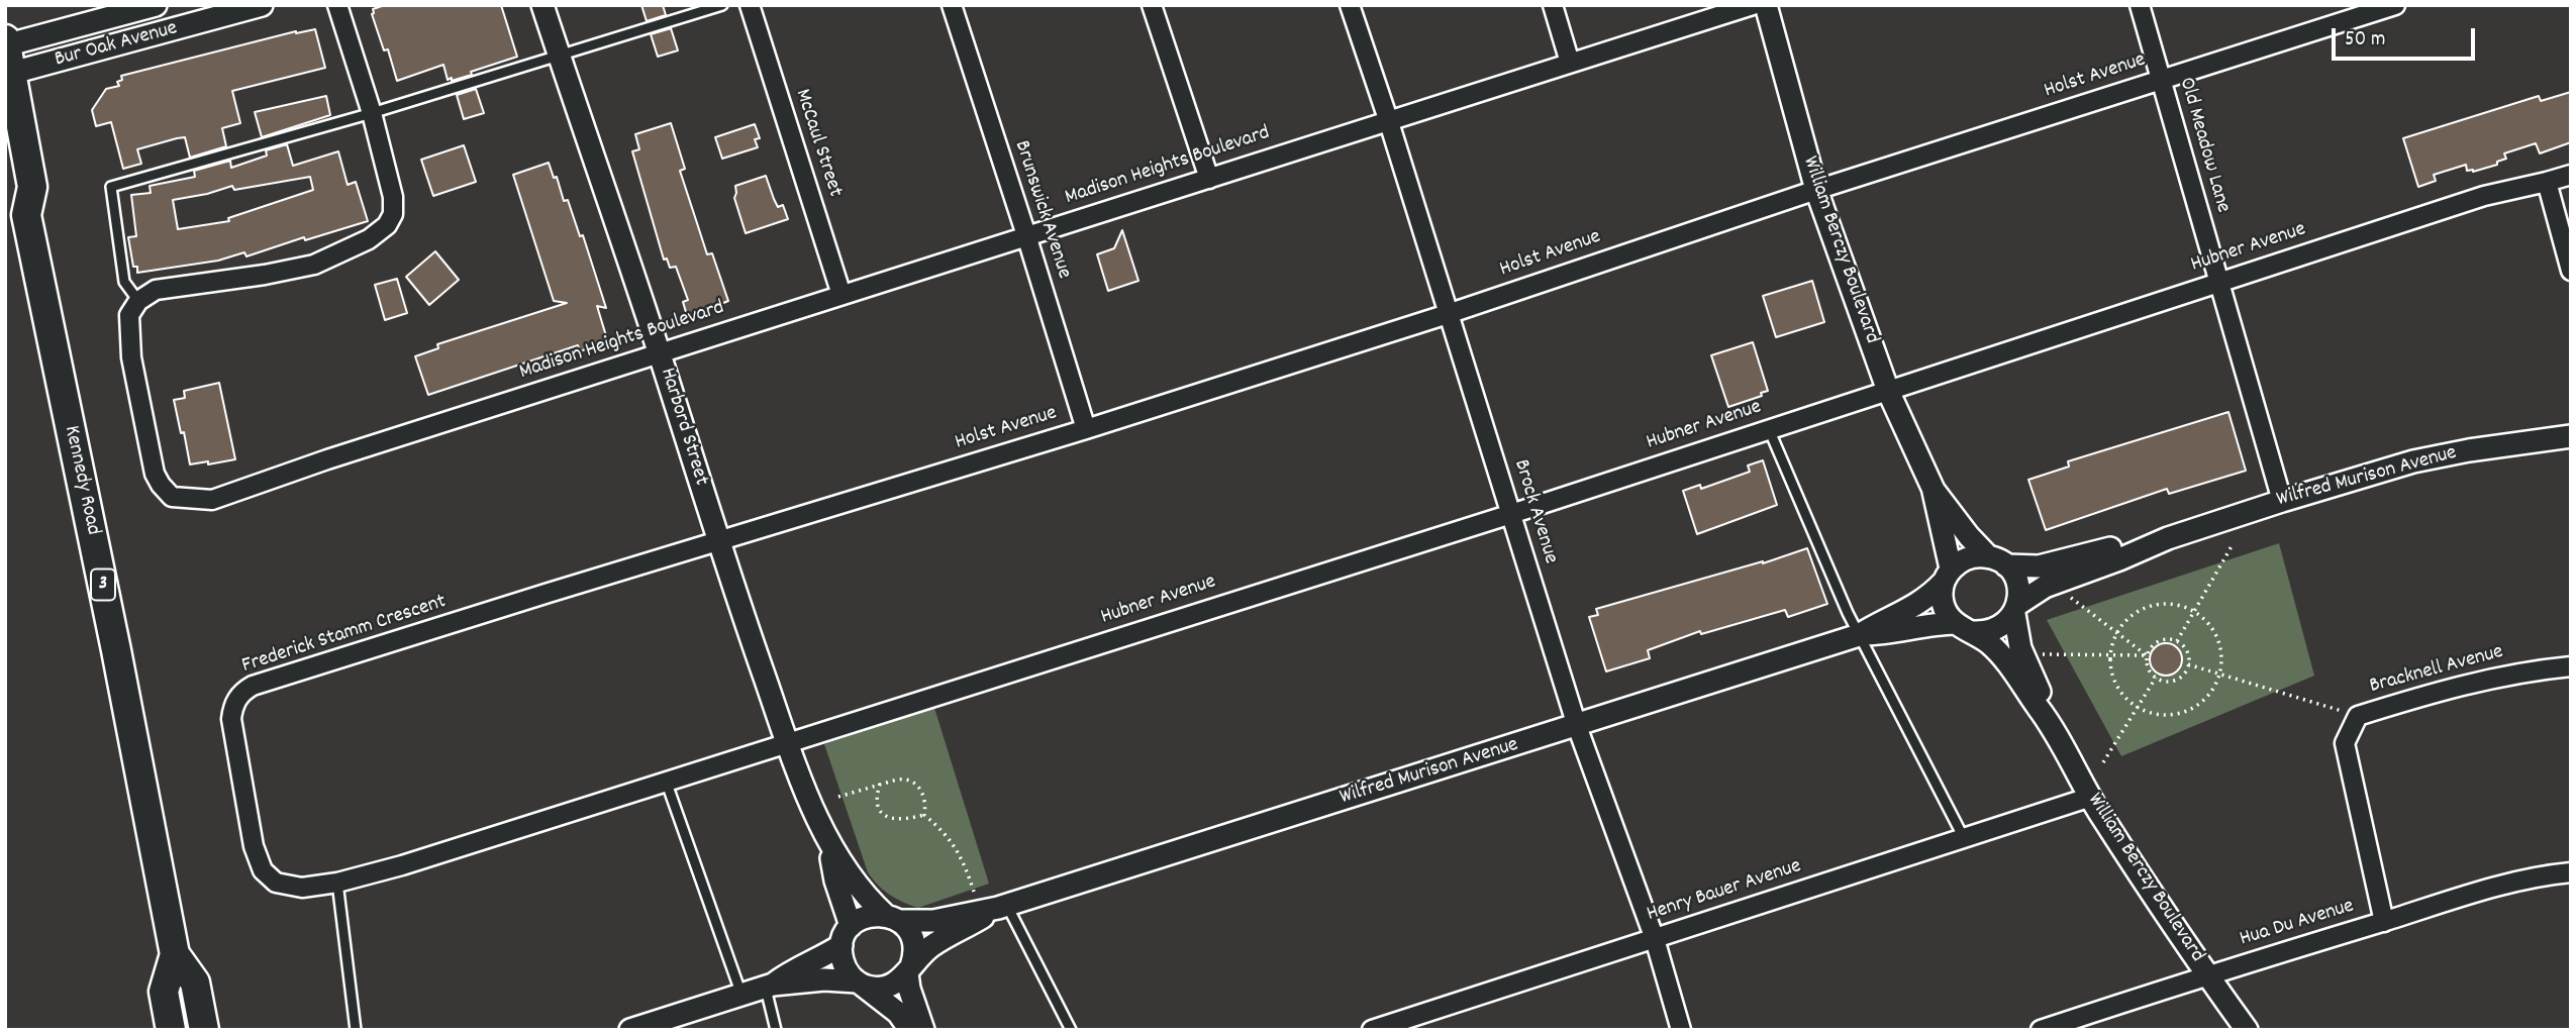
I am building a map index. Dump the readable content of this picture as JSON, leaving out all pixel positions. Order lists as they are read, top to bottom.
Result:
{
  "streets": {
    "main road": ["Kennedy Road", "3"],
    "street": [
      "Bur Oak Avenue",
      "Holst Avenue",
      "McCaul Street",
      "Old Meadow Lane",
      "Madison Heights Boulevard",
      "Brunswick Avenue",
      "Hubner Avenue",
      "William Berczy Boulevard",
      "Harbord Street",
      "Wilfred Murison Avenue",
      "Brock Avenue",
      "Frederick Stamm Crescent",
      "Bracknell Avenue",
      "Henry Bauer Avenue",
      "Hua Du Avenue"
    ]
  },
  "crossings": [
    ["Bur Oak Avenue", "Kennedy Road"],
    ["Holst Avenue", "Old Meadow Lane"],
    ["Holst Avenue", "Brunswick Avenue"],
    ["Holst Avenue", "William Berczy Boulevard"],
    ["Holst Avenue", "Harbord Street"],
    ["Holst Avenue", "Brock Avenue"],
    ["Holst Avenue", "Frederick Stamm Crescent"],
    ["McCaul Street", "Madison Heights Boulevard"],
    ["Old Meadow Lane", "Hubner Avenue"],
    ["Old Meadow Lane", "Wilfred Murison Avenue"],
    ["Madison Heights Boulevard", "Brunswick Avenue"],
    ["Madison Heights Boulevard", "Harbord Street"],
    ["Madison Heights Boulevard", "Brock Avenue"],
    ["Hubner Avenue", "William Berczy Boulevard"],
    ["Hubner Avenue", "Harbord Street"],
    ["Hubner Avenue", "Brock Avenue"],
    ["Hubner Avenue", "Frederick Stamm Crescent"],
    ["William Berczy Boulevard", "Wilfred Murison Avenue"],
    ["William Berczy Boulevard", "Henry Bauer Avenue"],
    ["William Berczy Boulevard", "Hua Du Avenue"],
    ["Harbord Street", "Wilfred Murison Avenue"],
    ["Harbord Street", "Frederick Stamm Crescent"],
    ["Wilfred Murison Avenue", "Brock Avenue"],
    ["Brock Avenue", "Henry Bauer Avenue"],
    ["Bracknell Avenue", "Hua Du Avenue"]
  ],
  "scale_bar": "50 m"
}
